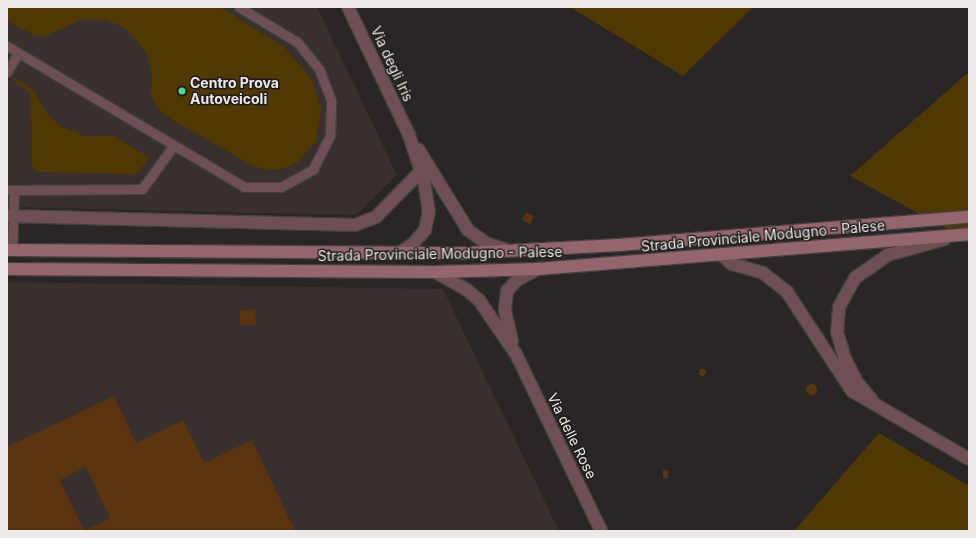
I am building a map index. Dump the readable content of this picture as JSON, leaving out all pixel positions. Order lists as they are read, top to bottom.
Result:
{
  "streets": {
    "main road": ["Strada Provinciale Modugno - Palese"],
    "street": ["Via degli Iris", "Via delle Rose"]
  },
  "places": ["Centro Prova Autoveicoli"]
}
